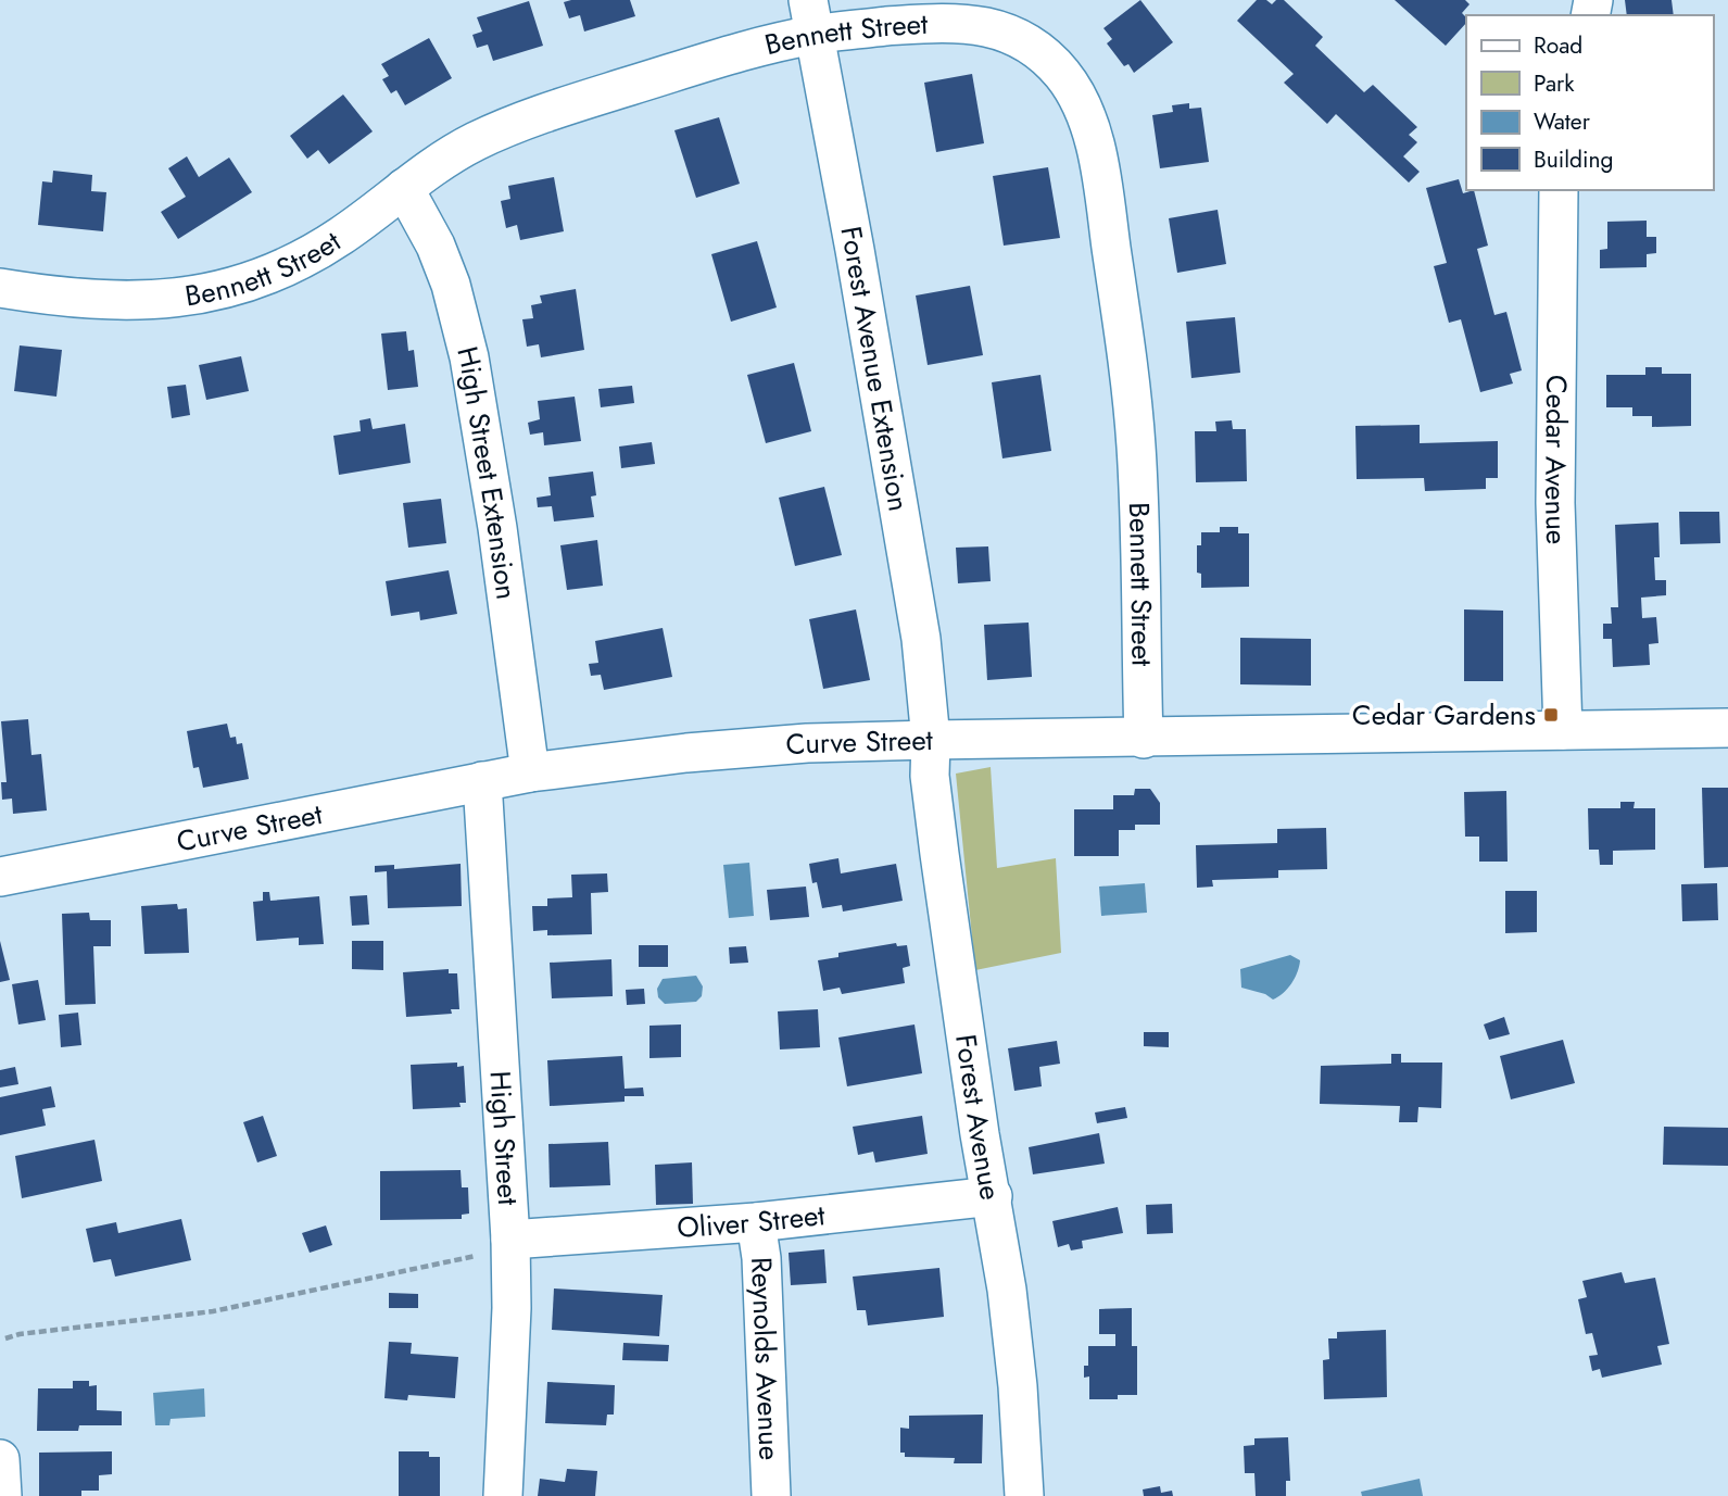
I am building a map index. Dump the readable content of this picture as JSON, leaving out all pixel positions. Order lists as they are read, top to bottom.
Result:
{
  "streets": {
    "street": [
      "Bennett Street",
      "Forest Avenue Extension",
      "Cedar Avenue",
      "High Street Extension",
      "Curve Street",
      "Forest Avenue",
      "High Street",
      "Oliver Street",
      "Reynolds Avenue"
    ]
  },
  "crossings": [
    ["Bennett Street", "Forest Avenue Extension"],
    ["Bennett Street", "High Street Extension"],
    ["Bennett Street", "Curve Street"],
    ["Forest Avenue Extension", "Curve Street"],
    ["Forest Avenue Extension", "Forest Avenue"],
    ["Cedar Avenue", "Curve Street"],
    ["High Street Extension", "Curve Street"],
    ["Curve Street", "Forest Avenue"],
    ["Curve Street", "High Street"],
    ["Forest Avenue", "Oliver Street"],
    ["High Street", "Oliver Street"],
    ["Oliver Street", "Reynolds Avenue"]
  ],
  "places": {
    "transit": ["Cedar Gardens"]
  },
  "legend": [
    "Road",
    "Park",
    "Water",
    "Building"
  ]
}
